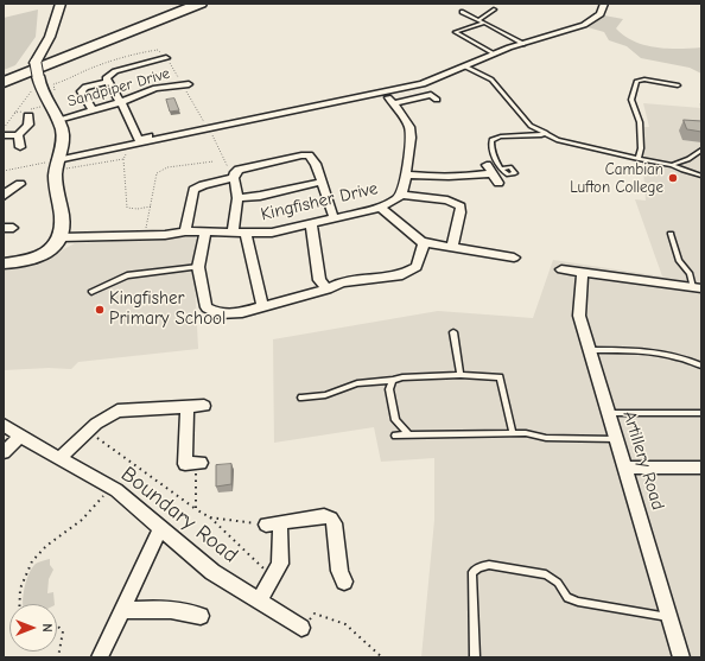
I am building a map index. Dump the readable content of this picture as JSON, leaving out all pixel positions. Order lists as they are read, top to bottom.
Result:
{
  "streets": {
    "street": [
      "Sandpiper Drive",
      "Kingfisher Drive",
      "Artillery Road",
      "Boundary Road"
    ]
  },
  "places": ["Cambian Lufton College", "Kingfisher Primary School"],
  "north": "right"
}
